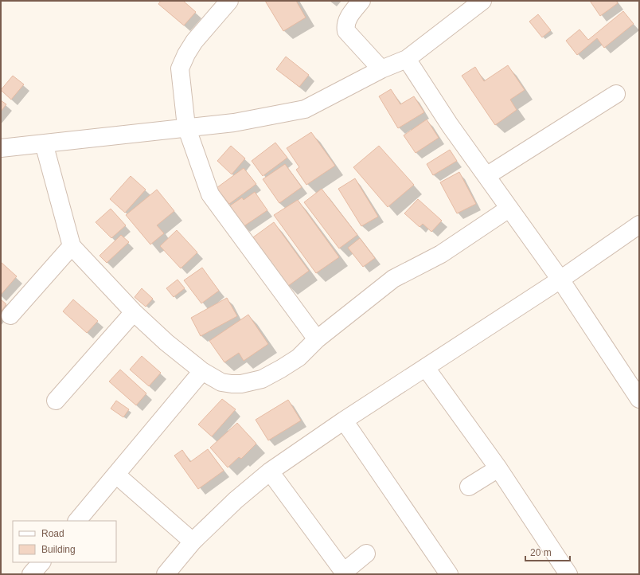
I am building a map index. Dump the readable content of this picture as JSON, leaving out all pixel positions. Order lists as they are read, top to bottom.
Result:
{
  "legend": ["Road", "Building"],
  "scale_bar": "20 m"
}
